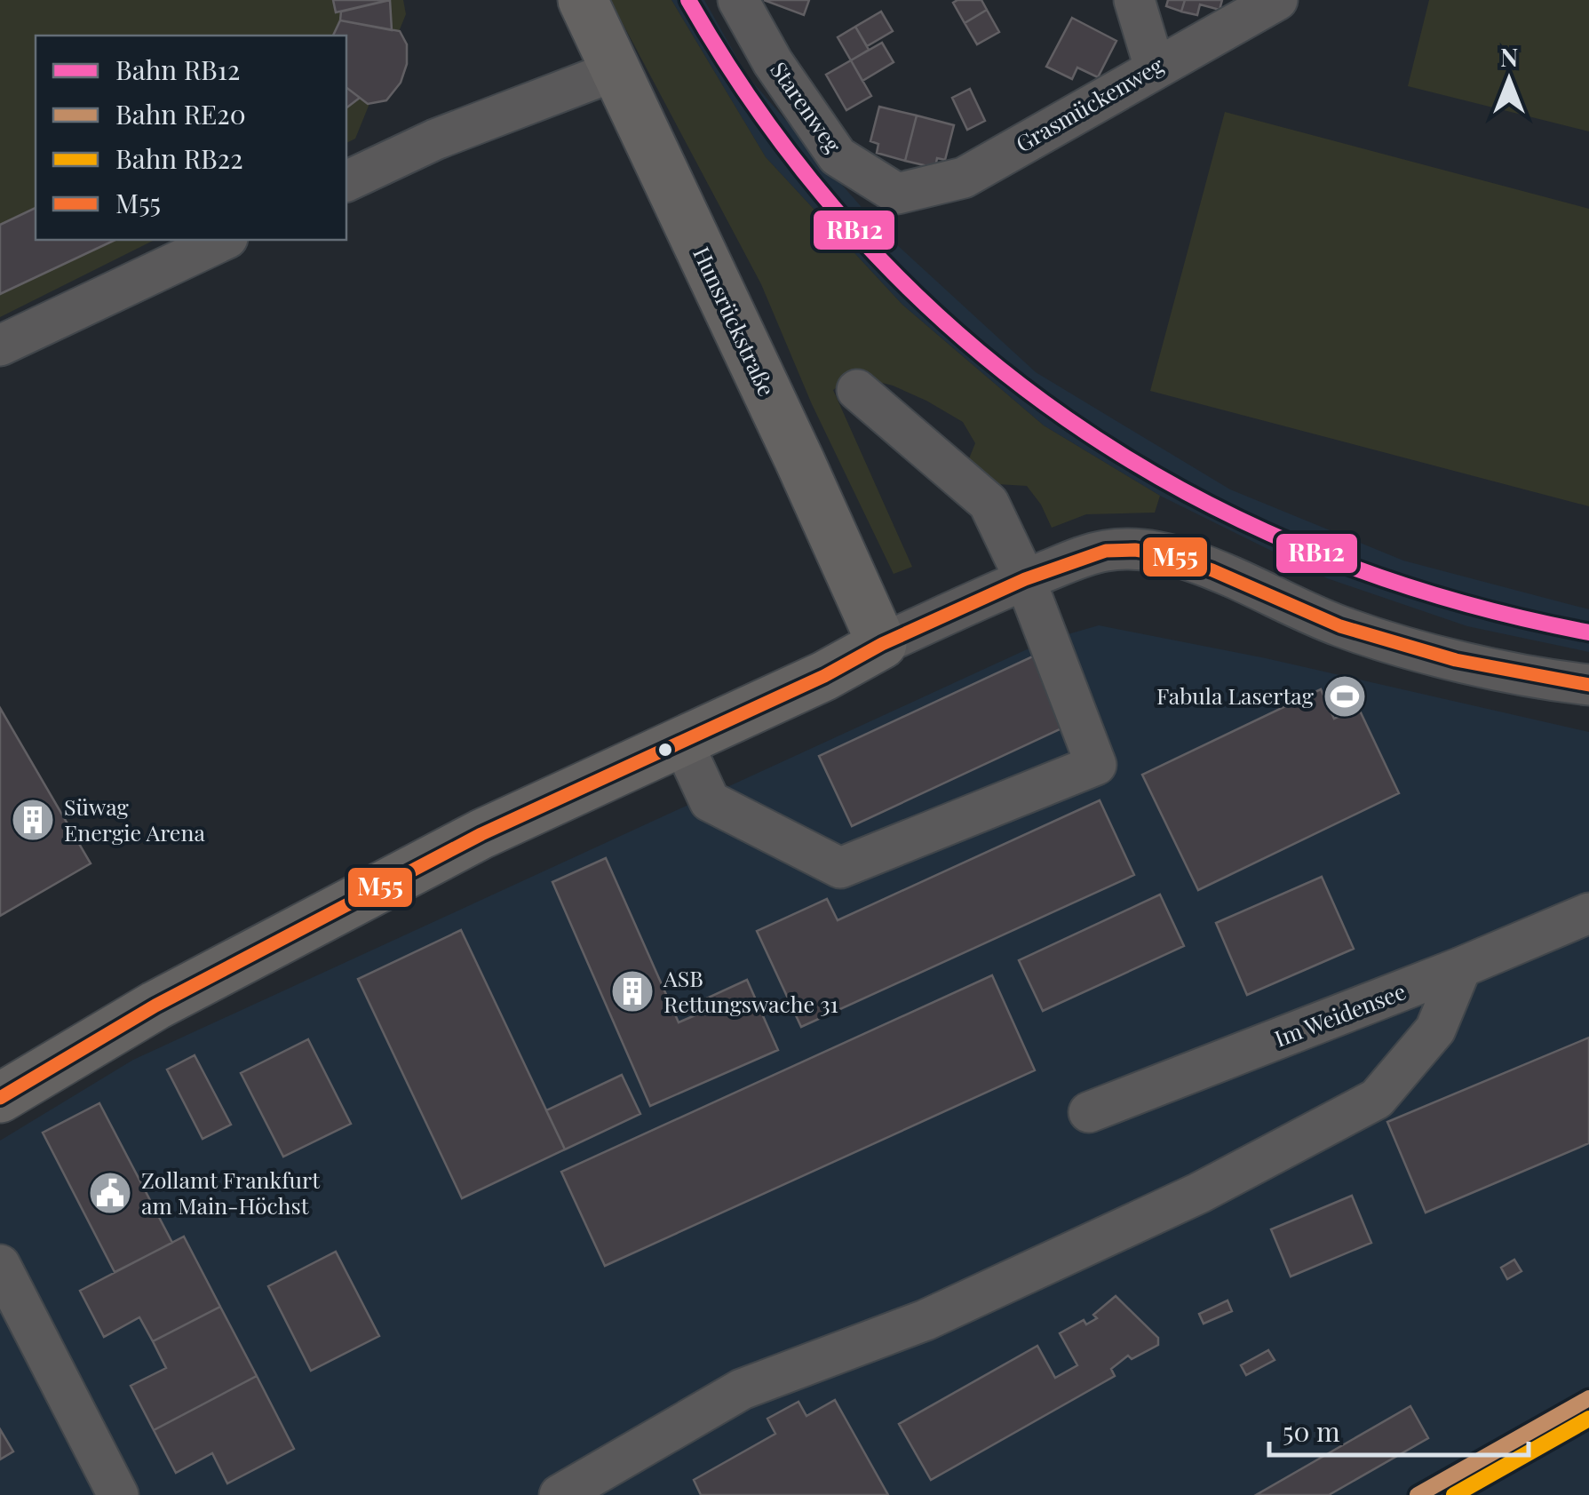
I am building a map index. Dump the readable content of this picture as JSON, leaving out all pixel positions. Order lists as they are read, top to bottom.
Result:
{
  "streets": {
    "main road": ["Hunsrückstraße"],
    "street": ["Grasmückenweg", "Starenweg", "Im Weidensee"]
  },
  "crossings": [
    ["Grasmückenweg", "Starenweg"]
  ],
  "places": {
    "sports": ["Fabula Lasertag"],
    "building": ["Süwag Energie Arena", "ASB Rettungswache 31"],
    "public building": ["Zollamt Frankfurt am Main-Höchst"]
  },
  "lines": [
    "rail line RB12",
    "transit line M55",
    "rail line RE20",
    "rail line RB22"
  ],
  "legend": [
    "Bahn RB12",
    "Bahn RE20",
    "Bahn RB22",
    "M55"
  ],
  "scale_bar": "50 m",
  "north": "top"
}
